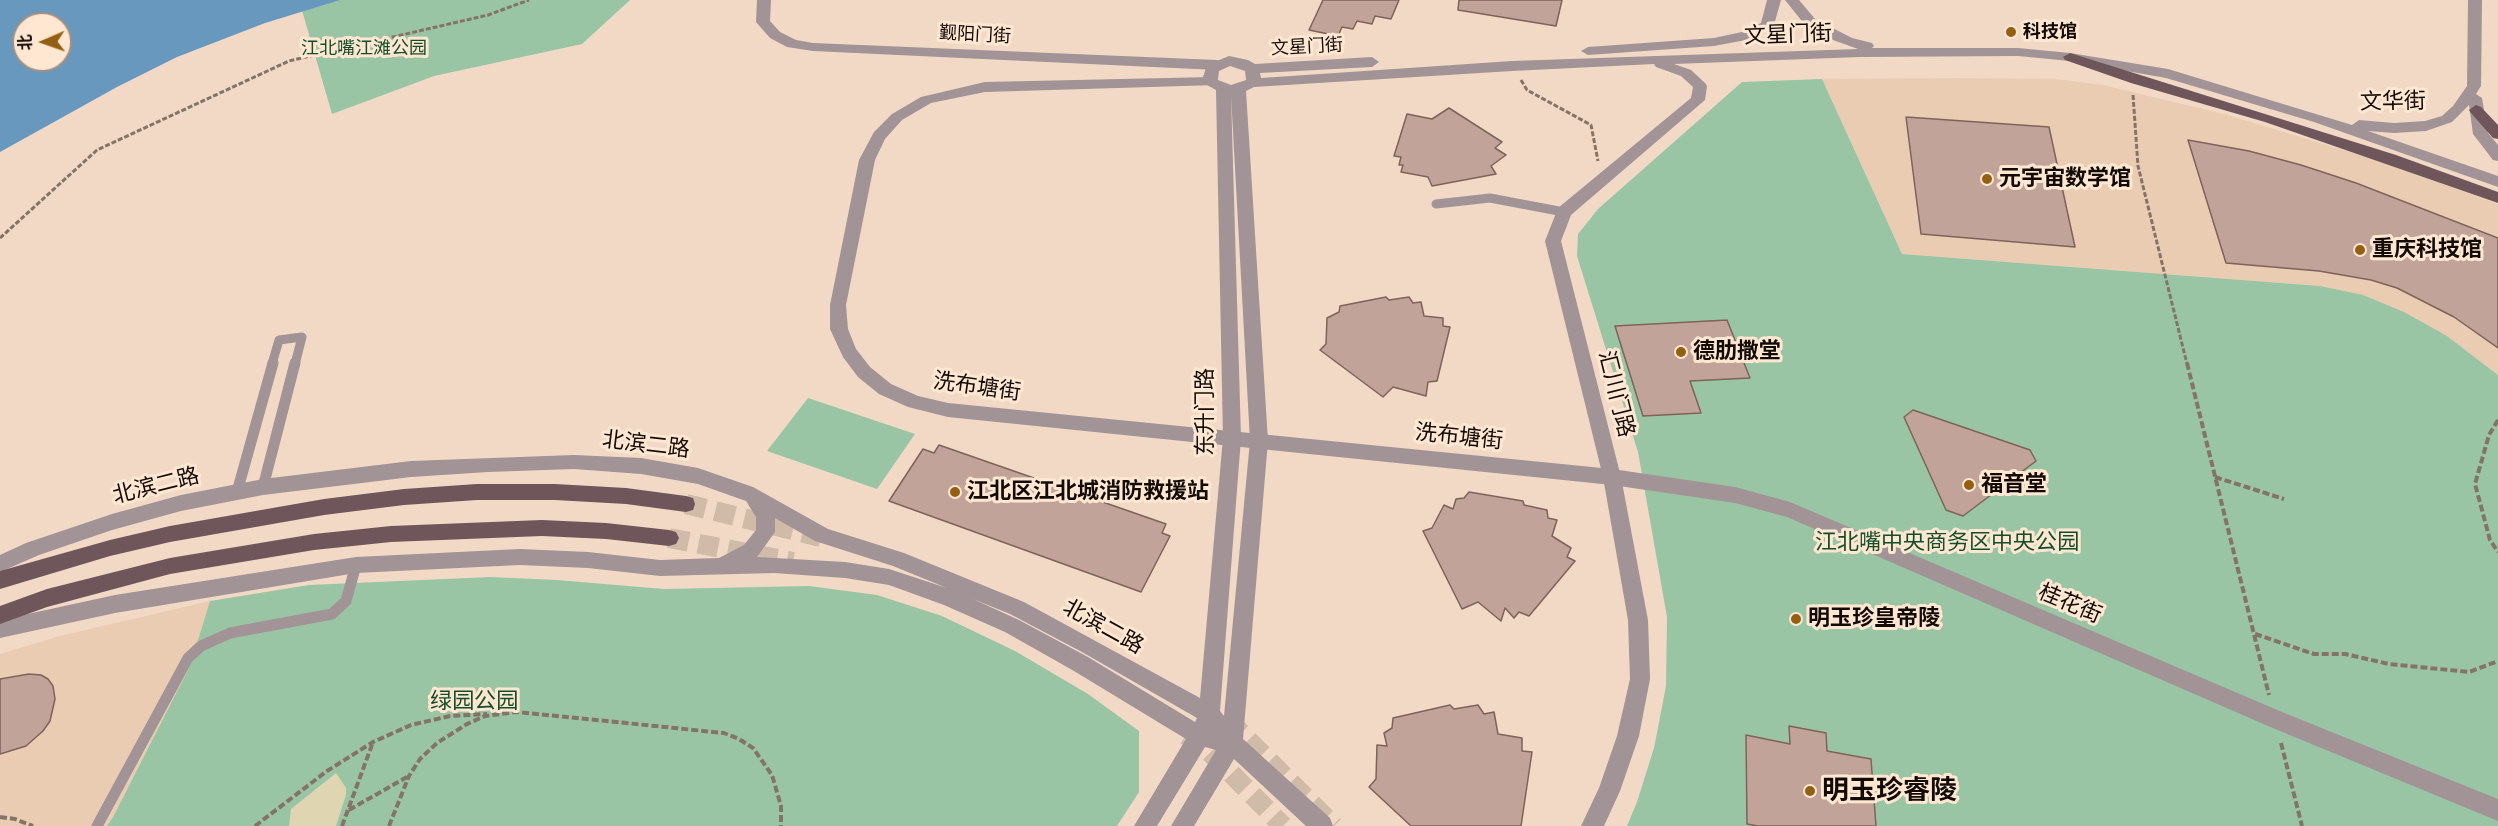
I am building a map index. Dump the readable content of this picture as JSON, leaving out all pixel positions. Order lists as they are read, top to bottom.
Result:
{
  "streets": {
    "street": [
      "觐阳门街",
      "文星门街",
      "文华街",
      "洗布塘街",
      "汇川门路",
      "东升门路",
      "北滨二路",
      "桂花街"
    ]
  },
  "crossings": [
    ["觐阳门街", "文星门街"],
    ["觐阳门街", "洗布塘街"],
    ["觐阳门街", "东升门路"],
    ["文星门街", "文华街"],
    ["文星门街", "洗布塘街"],
    ["文星门街", "汇川门路"],
    ["文星门街", "东升门路"],
    ["洗布塘街", "汇川门路"],
    ["洗布塘街", "东升门路"],
    ["洗布塘街", "桂花街"],
    ["汇川门路", "桂花街"],
    ["东升门路", "北滨二路"]
  ],
  "parks": ["江北嘴江滩公园", "江北嘴中央商务区中央公园", "绿园公园"],
  "places": [
    "科技馆",
    "元宇宙数学馆",
    "重庆科技馆",
    "德肋撒堂",
    "福音堂",
    "江北区江北城消防救援站",
    "明玉珍皇帝陵",
    "明玉珍睿陵"
  ],
  "north": "left"
}
